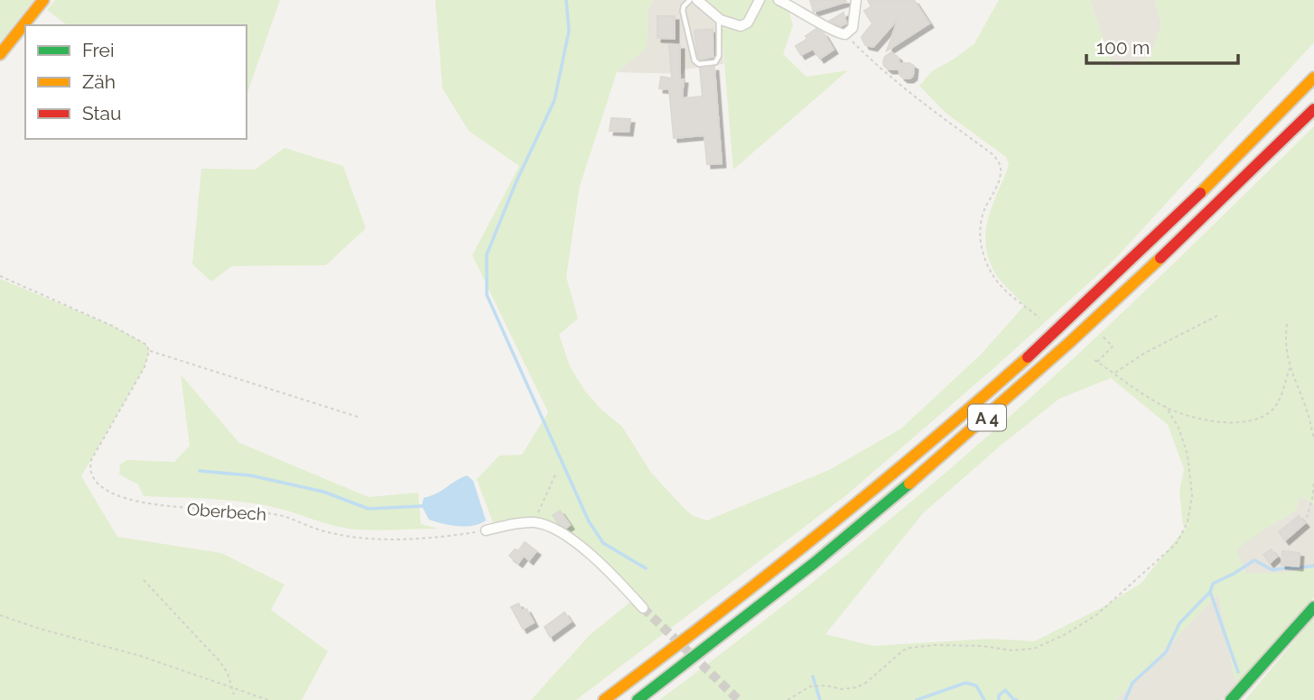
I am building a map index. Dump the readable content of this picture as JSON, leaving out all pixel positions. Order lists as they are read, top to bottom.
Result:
{
  "streets": {
    "main road": ["A 4"],
    "path": ["Oberbech"]
  },
  "legend": ["Frei", "Zäh", "Stau"],
  "scale_bar": "100 m"
}
